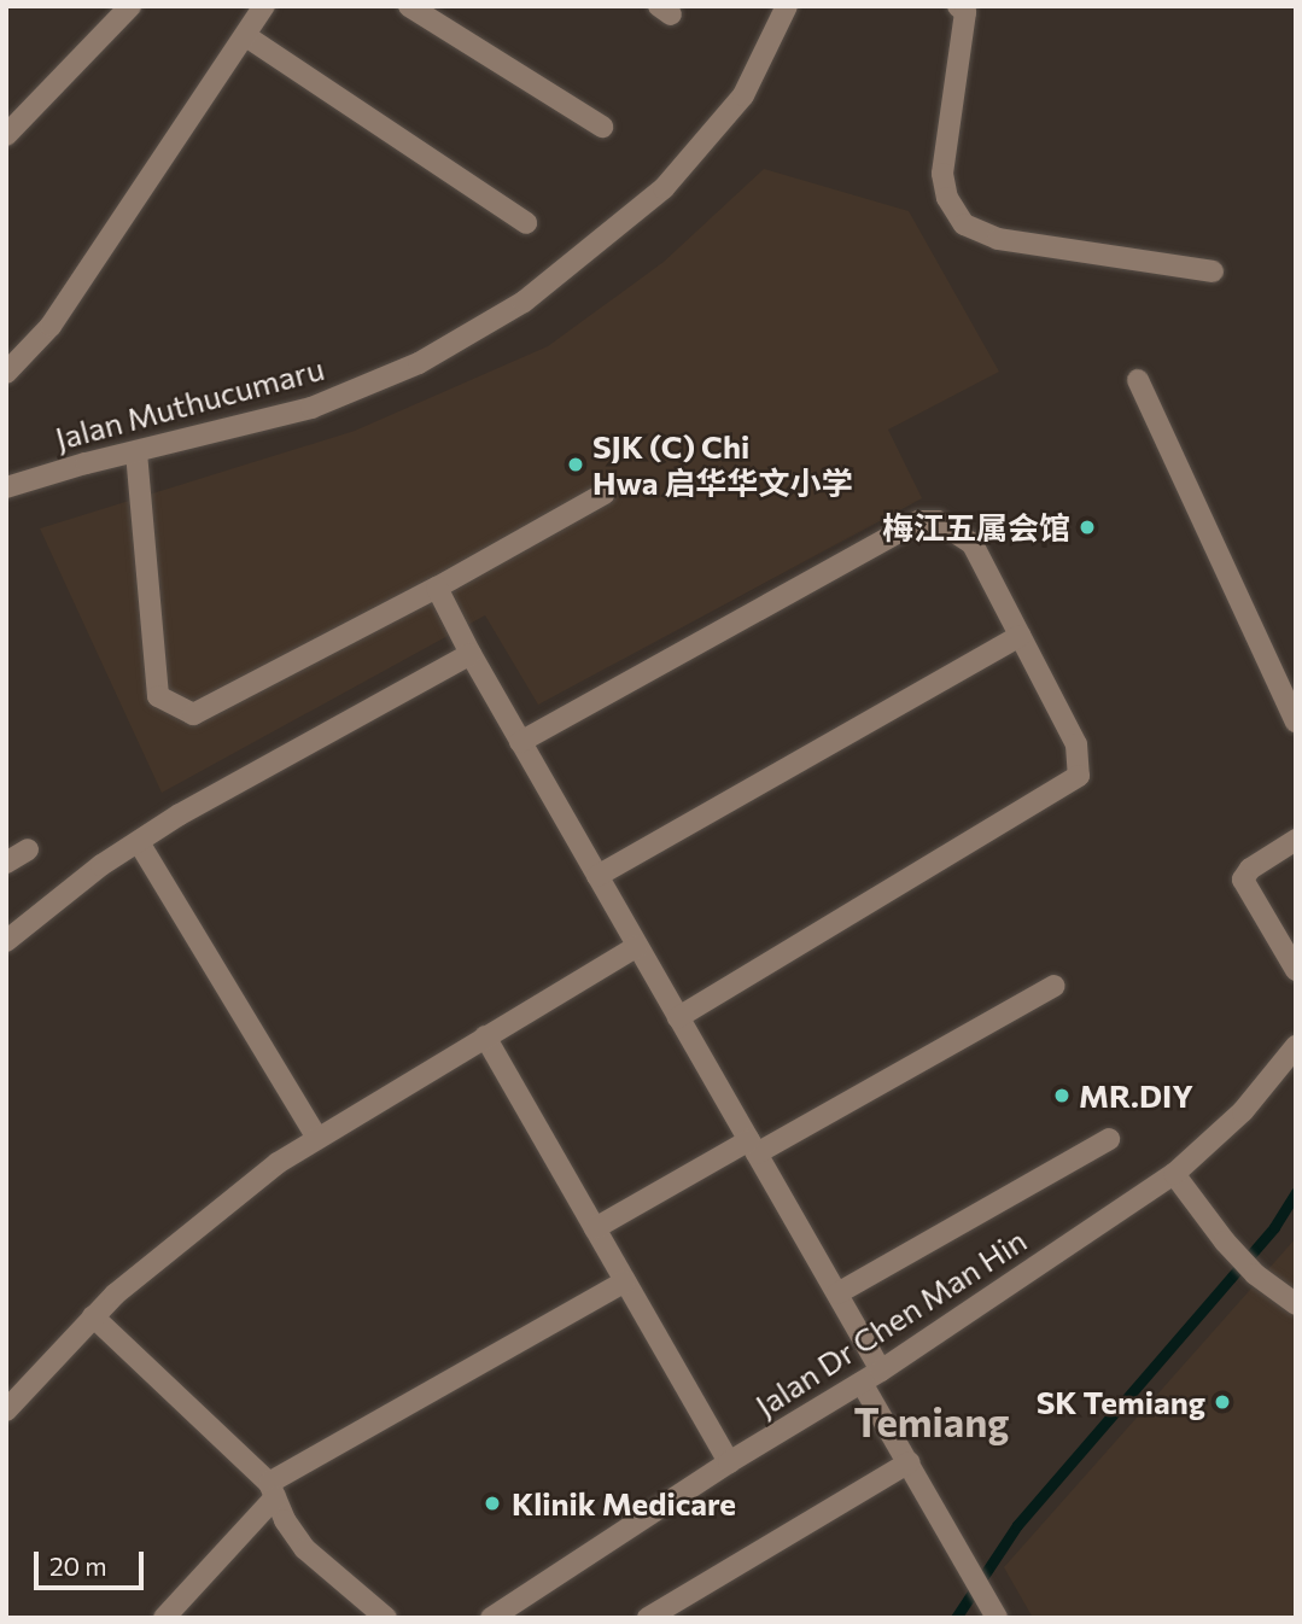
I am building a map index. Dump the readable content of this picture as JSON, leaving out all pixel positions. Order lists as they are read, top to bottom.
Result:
{
  "streets": {
    "street": ["Jalan Muthucumaru", "Jalan Dr Chen Man Hin"]
  },
  "districts": ["Temiang"],
  "places": [
    "SJK (C) Chi Hwa 启华华文小学",
    "梅江五属会馆",
    "MR.DIY",
    "SK Temiang",
    "Klinik Medicare"
  ],
  "scale_bar": "20 m"
}
